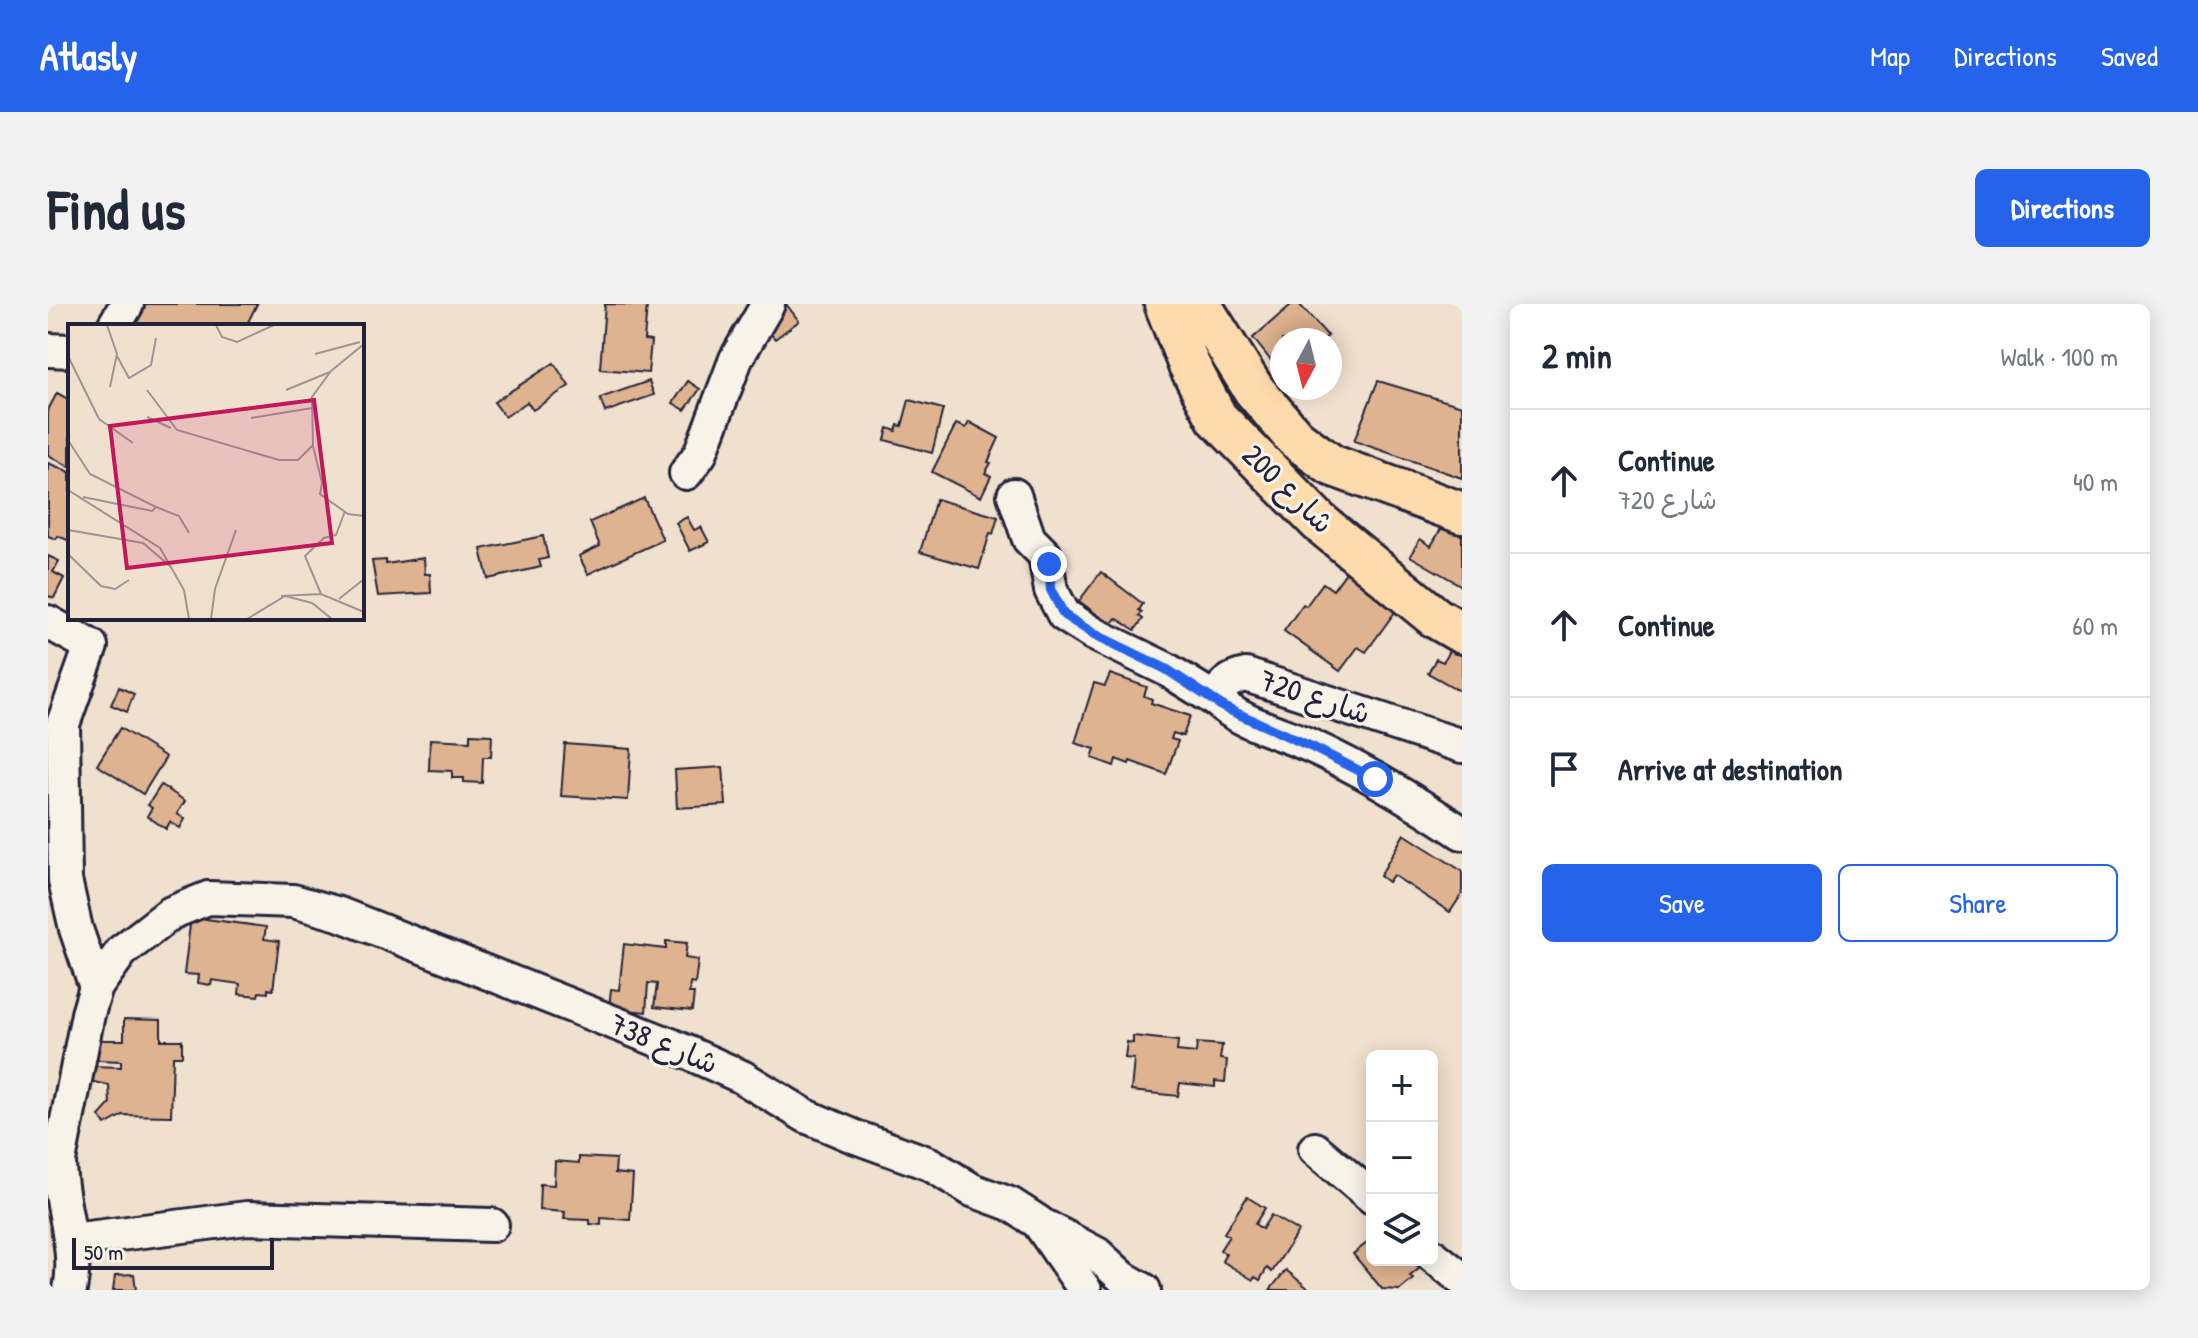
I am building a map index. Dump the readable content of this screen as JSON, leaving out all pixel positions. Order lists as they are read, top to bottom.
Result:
{
  "streets": {
    "main road": ["شارع 200"],
    "street": ["شارع 720", "شارع 738"]
  },
  "scale_bar": "50 m",
  "north": "bottom",
  "page": {
    "header": "Atlasly",
    "nav": ["Map", "Directions", "Saved"],
    "buttons": [
      "Directions",
      ["Save", "Share"]
    ],
    "title": "Find us",
    "heading": ["2 min", "Walk · 100 m"],
    "list": [
      ["Continue", "شارع 720", "40 m"],
      ["Continue", "60 m"],
      "Arrive at destination"
    ],
    "map_buttons": ["+", "−"],
    "scale": "50 m"
  }
}
